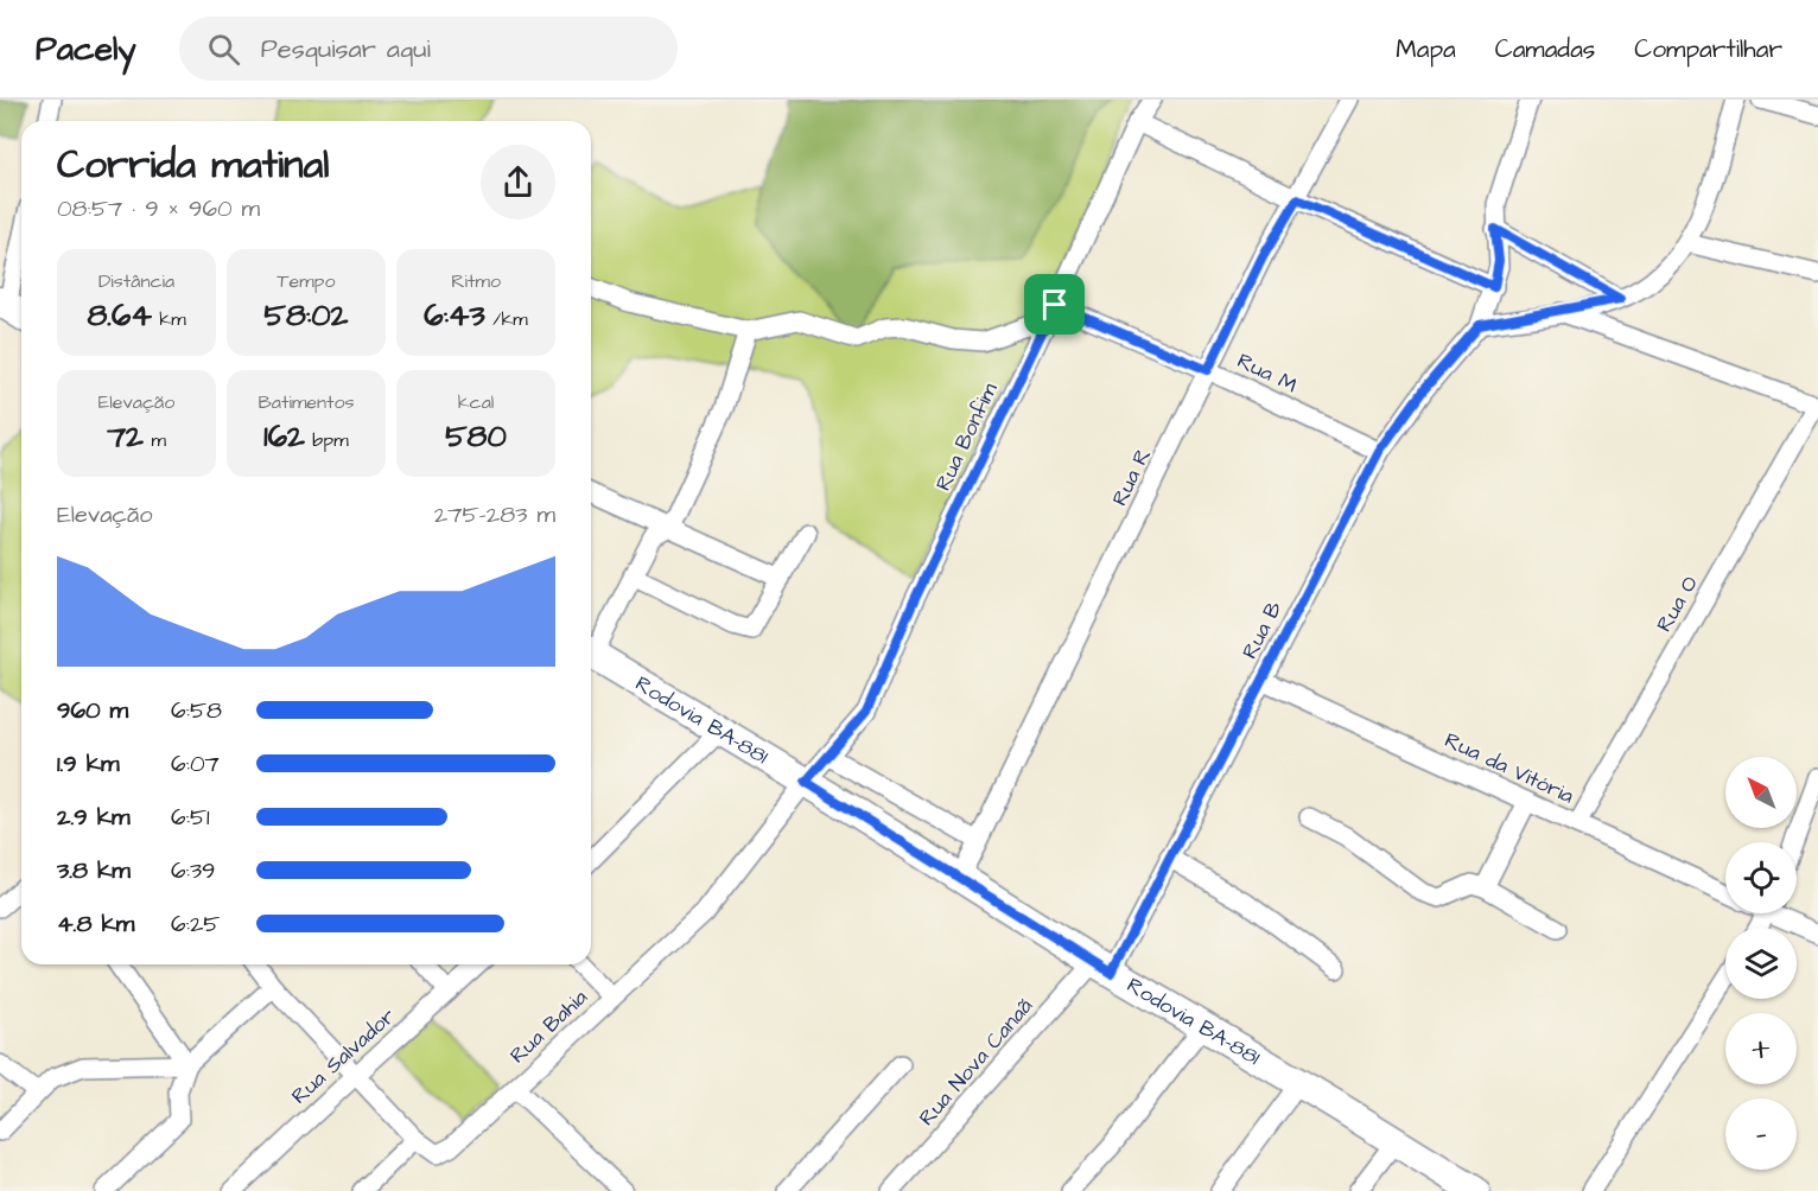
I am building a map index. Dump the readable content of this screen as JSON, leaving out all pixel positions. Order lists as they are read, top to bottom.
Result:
{
  "streets": {
    "main road": ["Rodovia BA-881"],
    "street": [
      "Rua M",
      "Rua Bonfim",
      "Rua R",
      "Rua O",
      "Rua B",
      "Rua da Vitória",
      "Rua Bahia",
      "Rua Salvador",
      "Rua Nova Canaã"
    ]
  },
  "crossings": [
    ["Rua M", "Rua Bonfim"],
    ["Rua M", "Rua R"],
    ["Rua M", "Rua B"],
    ["Rua Bonfim", "Rodovia BA-881"],
    ["Rua Bonfim", "Rua Bahia"],
    ["Rua R", "Rodovia BA-881"],
    ["Rua O", "Rua da Vitória"],
    ["Rua B", "Rodovia BA-881"],
    ["Rua B", "Rua da Vitória"],
    ["Rua B", "Rua Nova Canaã"],
    ["Rodovia BA-881", "Rua Bahia"],
    ["Rodovia BA-881", "Rua Nova Canaã"]
  ],
  "north": "top left",
  "page": {
    "header": "Pacely",
    "search": "Pesquisar aqui",
    "nav": ["Mapa", "Camadas", "Compartilhar"],
    "heading": ["Corrida matinal", "08:57 · 9 × 960 m"],
    "stats": [
      ["Distância", "8.64 km"],
      ["Tempo", "58:02"],
      ["Ritmo", "6:43 /km"],
      ["Elevação", "72 m"],
      ["Batimentos", "162 bpm"],
      ["kcal", "580"]
    ],
    "chart": ["Elevação", "275–283 m"],
    "list": [
      {
        "name": "960 m",
        "note": "6:58"
      },
      {
        "name": "1.9 km",
        "note": "6:07"
      },
      {
        "name": "2.9 km",
        "note": "6:51"
      },
      {
        "name": "3.8 km",
        "note": "6:39"
      },
      {
        "name": "4.8 km",
        "note": "6:25"
      }
    ],
    "map_buttons": ["+", "−"]
  }
}
